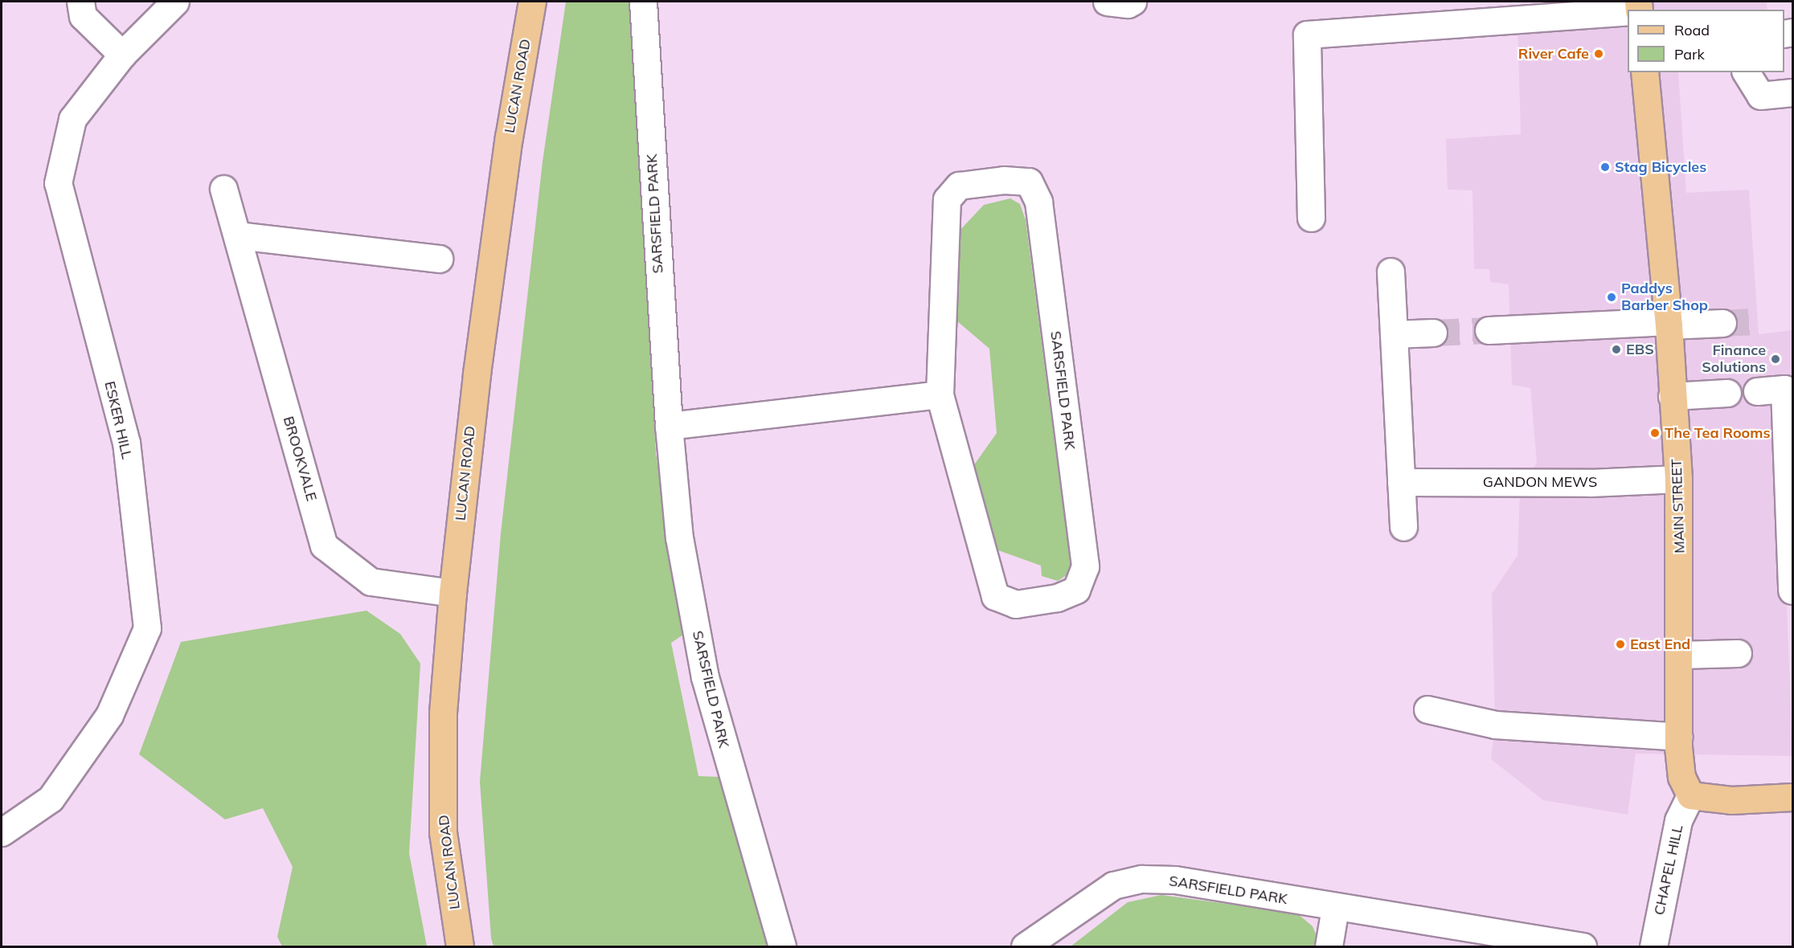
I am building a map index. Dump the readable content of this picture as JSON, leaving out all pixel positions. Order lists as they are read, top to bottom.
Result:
{
  "streets": {
    "main road": ["LUCAN ROAD", "MAIN STREET"],
    "street": [
      "SARSFIELD PARK",
      "ESKER HILL",
      "BROOKVALE",
      "GANDON MEWS",
      "CHAPEL HILL"
    ]
  },
  "crossings": [
    ["LUCAN ROAD", "BROOKVALE"],
    ["GANDON MEWS", "MAIN STREET"],
    ["MAIN STREET", "CHAPEL HILL"]
  ],
  "places": [
    "River Cafe",
    "Stag Bicycles",
    "Paddys Barber Shop",
    "EBS",
    "Finance Solutions",
    "The Tea Rooms",
    "East End"
  ],
  "legend": ["Road", "Park"]
}
